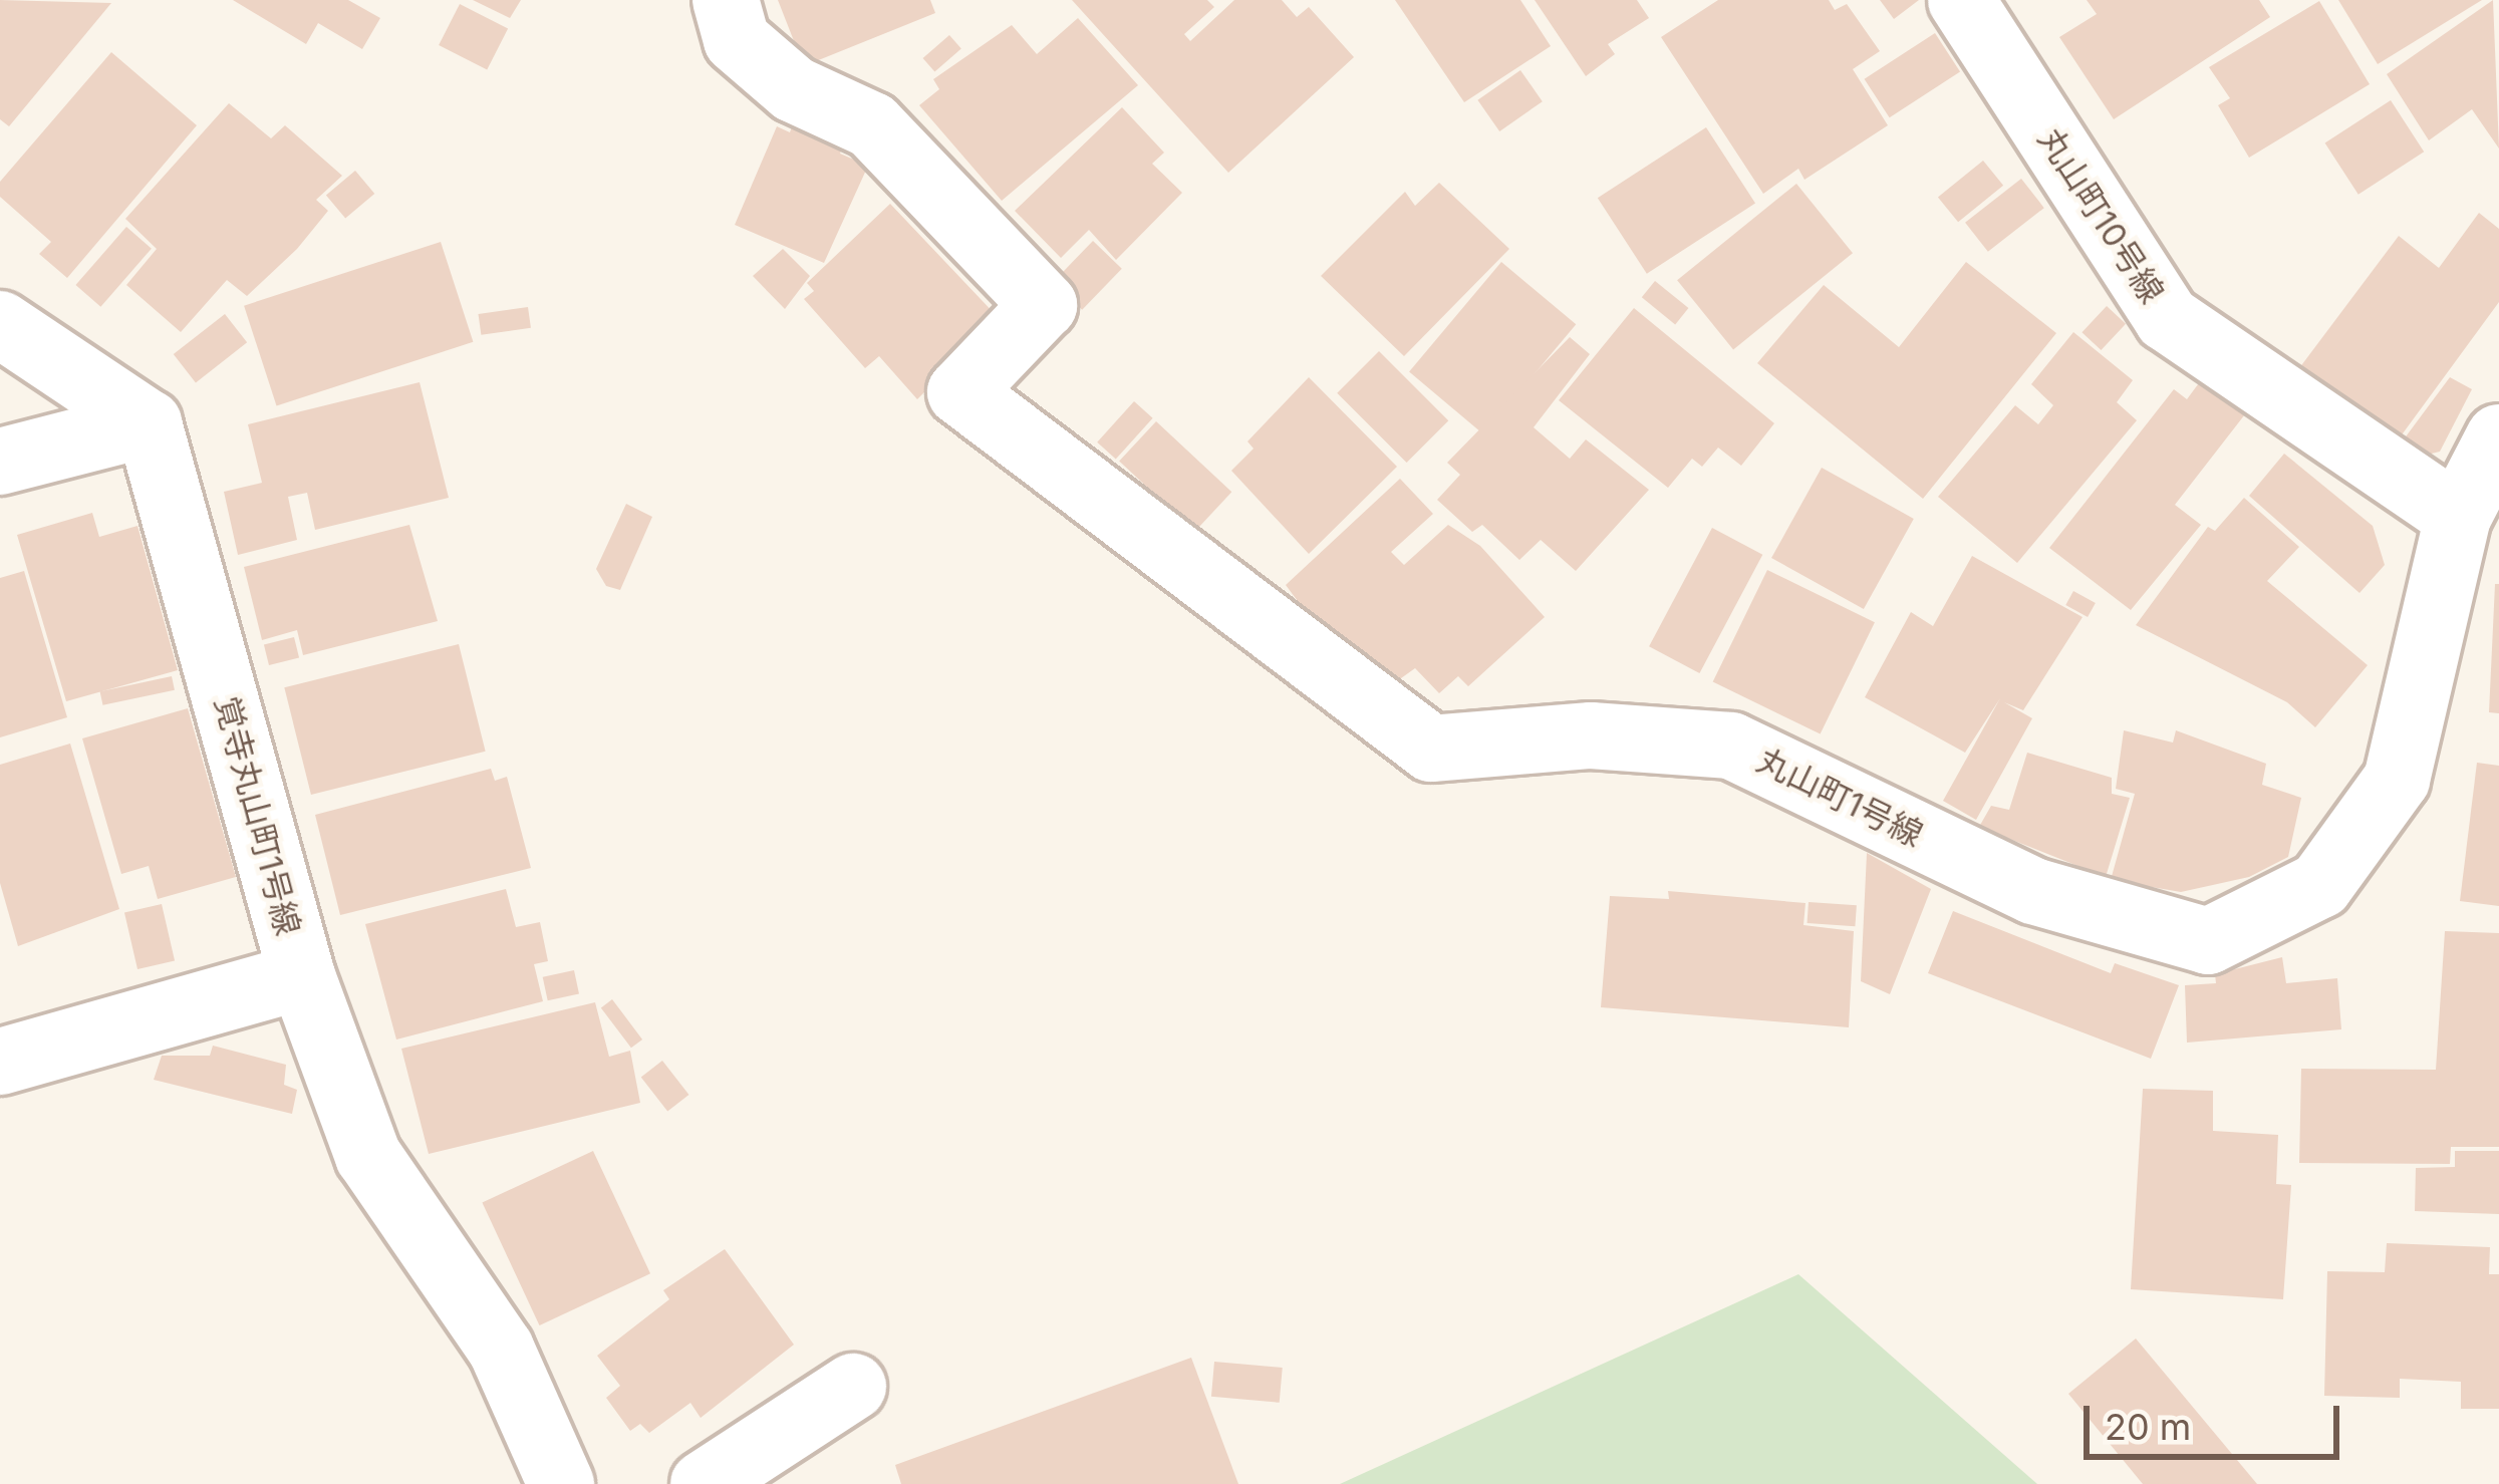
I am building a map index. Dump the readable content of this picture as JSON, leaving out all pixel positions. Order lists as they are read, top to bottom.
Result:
{
  "streets": {
    "street": ["丸山町10号線", "丸山町1号線", "覚寺丸山町1号線"]
  },
  "crossings": [
    ["丸山町10号線", "丸山町1号線"]
  ],
  "scale_bar": "20 m"
}
